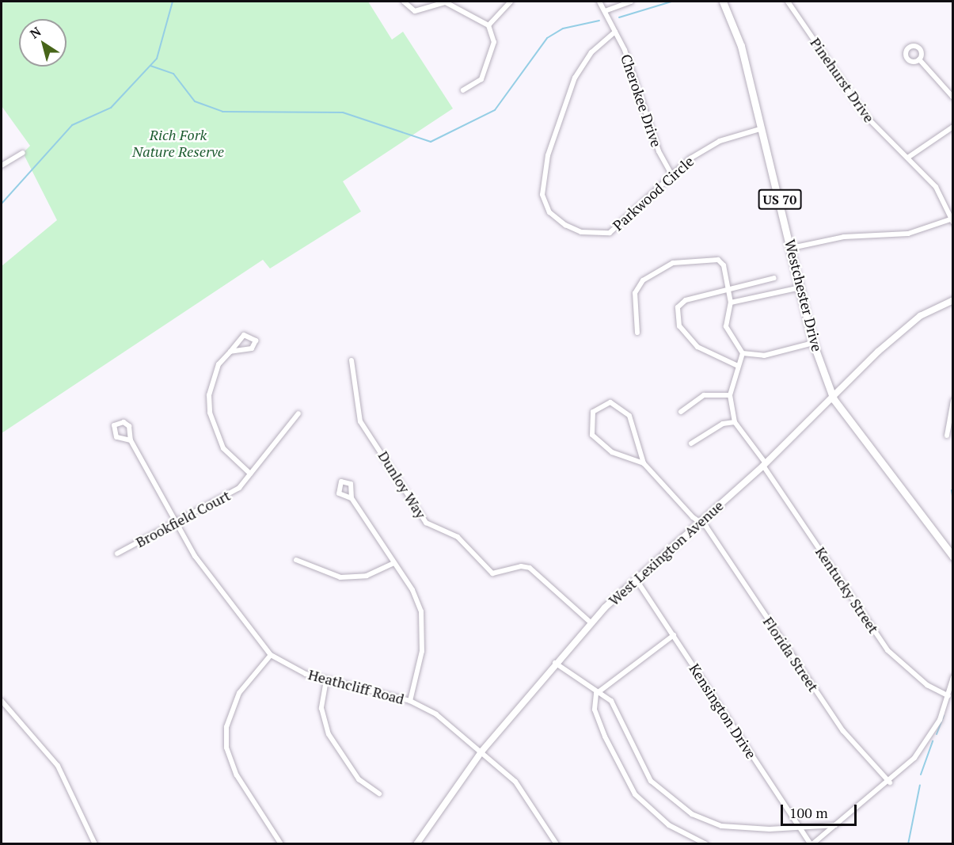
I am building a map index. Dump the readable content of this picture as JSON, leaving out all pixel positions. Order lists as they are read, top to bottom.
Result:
{
  "streets": {
    "main road": ["US 70", "Westchester Drive"],
    "street": [
      "Pinehurst Drive",
      "Cherokee Drive",
      "Parkwood Circle",
      "Dunloy Way",
      "Brookfield Court",
      "West Lexington Avenue",
      "Kentucky Street",
      "Florida Street",
      "Heathcliff Road",
      "Kensington Drive"
    ]
  },
  "crossings": [
    ["Cherokee Drive", "Parkwood Circle"],
    ["Parkwood Circle", "Westchester Drive"],
    ["Westchester Drive", "West Lexington Avenue"],
    ["Dunloy Way", "West Lexington Avenue"],
    ["Brookfield Court", "Heathcliff Road"],
    ["West Lexington Avenue", "Kentucky Street"],
    ["West Lexington Avenue", "Florida Street"],
    ["West Lexington Avenue", "Heathcliff Road"],
    ["West Lexington Avenue", "Kensington Drive"]
  ],
  "parks": ["Rich Fork Nature Reserve"],
  "scale_bar": "100 m",
  "north": "top left"
}
